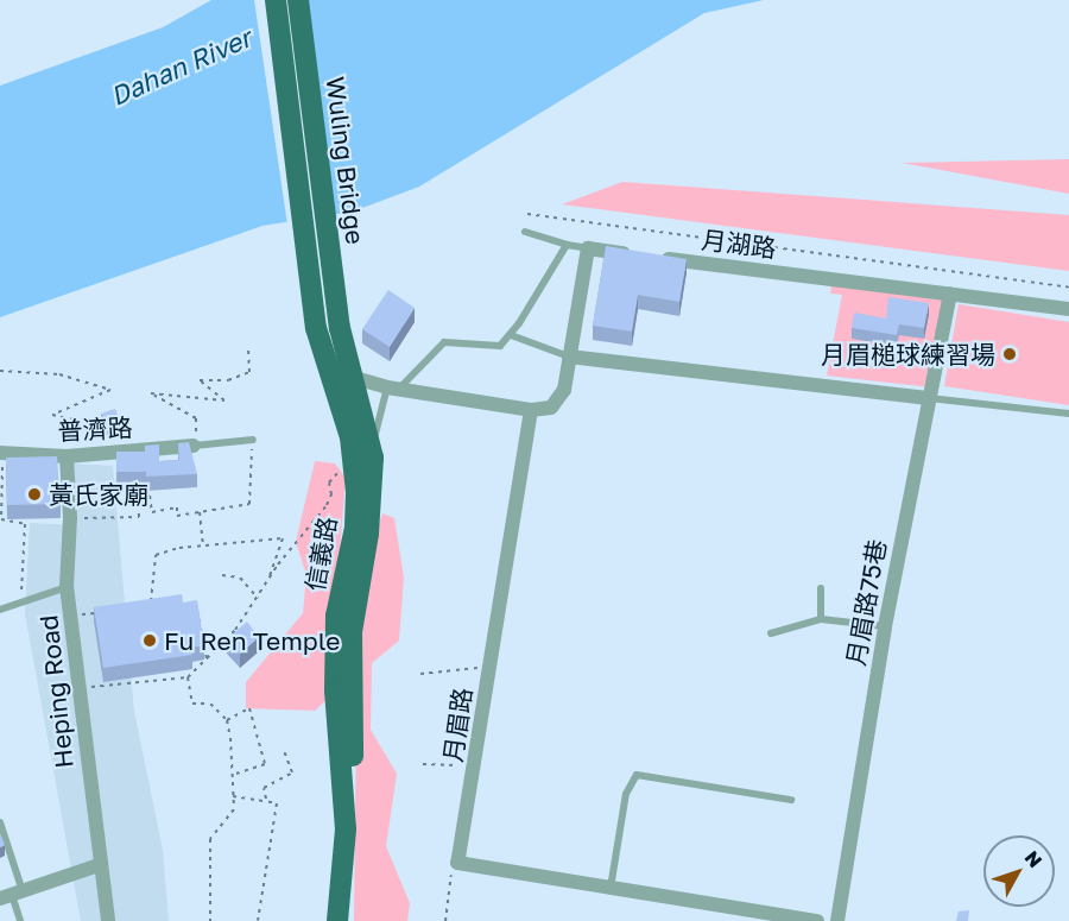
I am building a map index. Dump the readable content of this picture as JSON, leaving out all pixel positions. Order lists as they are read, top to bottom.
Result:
{
  "streets": {
    "main road": ["Wuling Bridge", "信義路"],
    "street": [
      "月湖路",
      "普濟路",
      "月眉路75巷",
      "Heping Road",
      "月眉路"
    ]
  },
  "crossings": [
    ["Wuling Bridge", "信義路"],
    ["月湖路", "月眉路75巷"],
    ["普濟路", "Heping Road"]
  ],
  "water": ["Dahan River"],
  "places": ["月眉槌球練習場", "黃氏家廟", "Fu Ren Temple"],
  "north": "top right"
}
